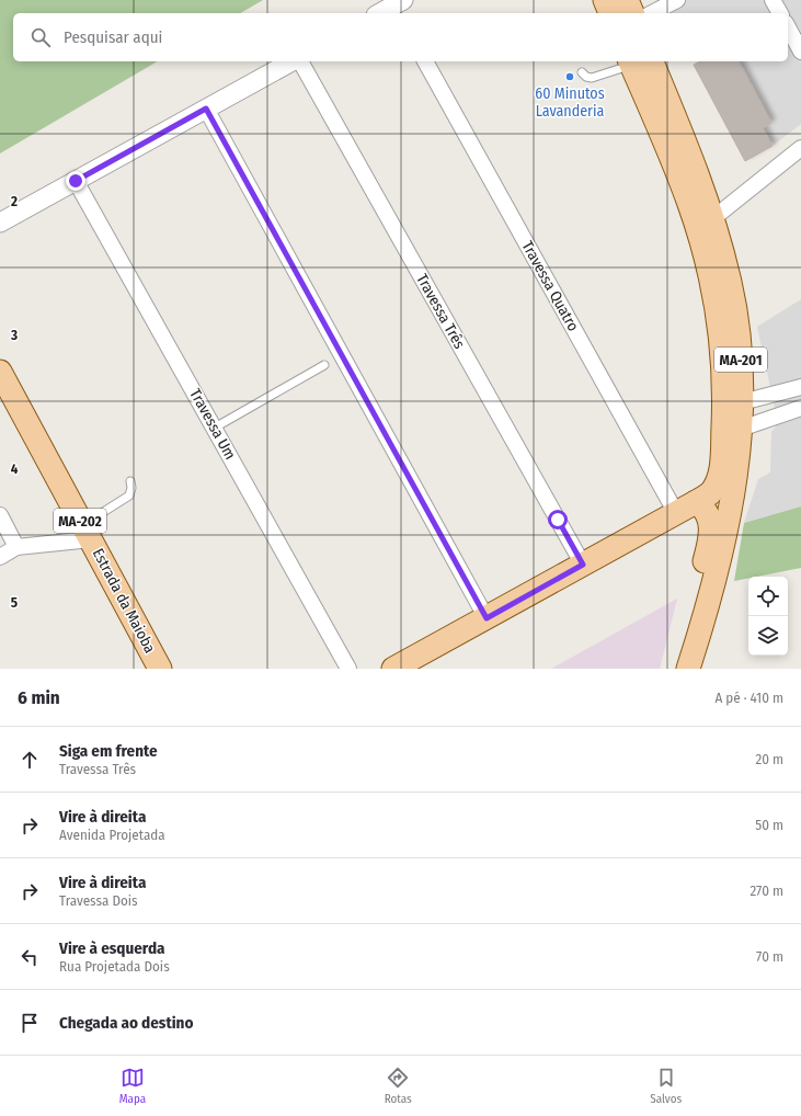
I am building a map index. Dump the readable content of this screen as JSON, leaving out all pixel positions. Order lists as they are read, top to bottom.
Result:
{
  "streets": {
    "main road": ["MA-201", "MA-202", "Estrada da Maioba"],
    "street": ["Travessa Quatro", "Travessa Três", "Travessa Um"]
  },
  "crossings": [
    ["Travessa Quatro", "MA-201"],
    ["Travessa Três", "MA-201"]
  ],
  "places": ["60 Minutos Lavanderia"],
  "page": {
    "search": "Pesquisar aqui",
    "heading": ["6 min", "A pé · 410 m"],
    "list": [
      ["Siga em frente", "Travessa Três", "20 m"],
      ["Vire à direita", "Avenida Projetada", "50 m"],
      ["Vire à direita", "Travessa Dois", "270 m"],
      ["Vire à esquerda", "Rua Projetada Dois", "70 m"],
      "Chegada ao destino"
    ],
    "nav": ["Mapa", "Rotas", "Salvos"]
  },
  "grid": {
    "rows": [
      "2",
      "3",
      "4",
      "5"
    ]
  }
}
